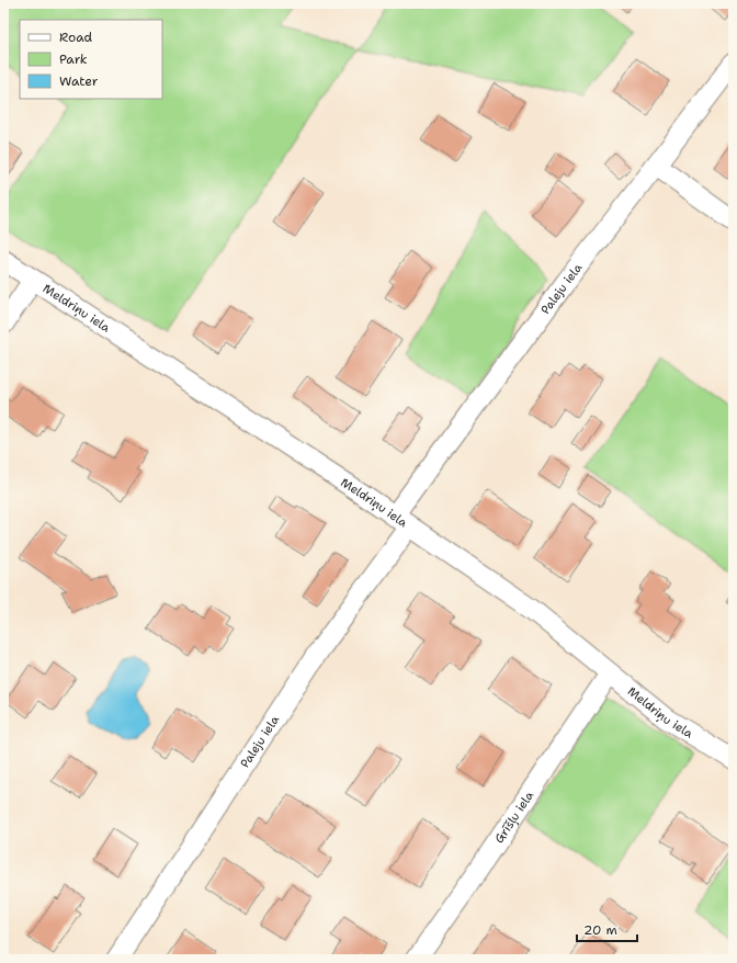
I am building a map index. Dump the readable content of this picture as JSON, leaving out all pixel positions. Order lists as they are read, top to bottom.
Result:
{
  "streets": {
    "street": ["Paleju iela", "Meldriņu iela", "Grīšļu iela"]
  },
  "crossings": [
    ["Paleju iela", "Meldriņu iela"],
    ["Meldriņu iela", "Grīšļu iela"]
  ],
  "legend": ["Road", "Park", "Water"],
  "scale_bar": "20 m"
}
